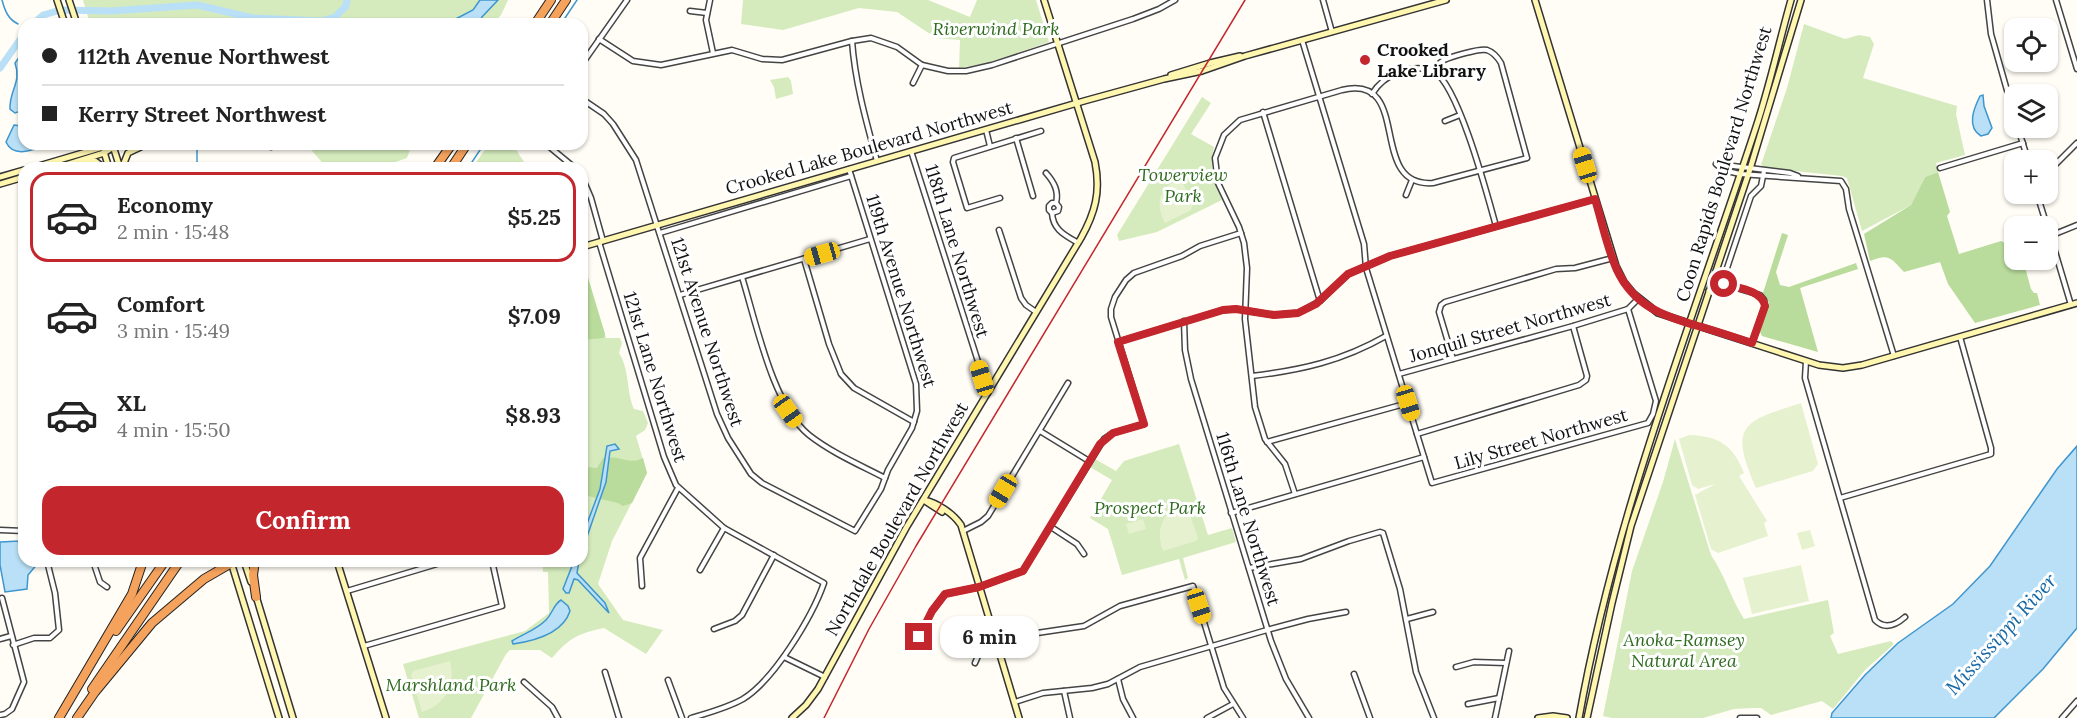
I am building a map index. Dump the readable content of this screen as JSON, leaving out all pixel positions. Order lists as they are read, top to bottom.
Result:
{
  "streets": {
    "street": [
      "Crooked Lake Boulevard Northwest",
      "Coon Rapids Boulevard Northwest",
      "118th Lane Northwest",
      "119th Avenue Northwest",
      "Jonquil Street Northwest",
      "121st Avenue Northwest",
      "121st Lane Northwest",
      "Lily Street Northwest",
      "Northdale Boulevard Northwest",
      "116th Lane Northwest"
    ]
  },
  "crossings": [
    ["Crooked Lake Boulevard Northwest", "118th Lane Northwest"],
    ["Crooked Lake Boulevard Northwest", "119th Avenue Northwest"],
    ["Crooked Lake Boulevard Northwest", "121st Avenue Northwest"],
    ["Crooked Lake Boulevard Northwest", "121st Lane Northwest"],
    ["Crooked Lake Boulevard Northwest", "Northdale Boulevard Northwest"],
    ["118th Lane Northwest", "Northdale Boulevard Northwest"],
    ["Jonquil Street Northwest", "Lily Street Northwest"]
  ],
  "water": ["Mississippi River"],
  "parks": [
    "Riverwind Park",
    "Towerview Park",
    "Prospect Park",
    "Anoka-Ramsey Natural Area",
    "Marshland Park"
  ],
  "places": ["Crooked Lake Library"],
  "page": {
    "map_buttons": ["+", "−"],
    "banner": ["112th Avenue Northwest", "Kerry Street Northwest"],
    "list": [
      {
        "name": "Economy",
        "note": "2 min · 15:48",
        "value": "$5.25"
      },
      {
        "name": "Comfort",
        "note": "3 min · 15:49",
        "value": "$7.09"
      },
      {
        "name": "XL",
        "note": "4 min · 15:50",
        "value": "$8.93"
      }
    ],
    "buttons": "Confirm",
    "bubble": "6 min"
  }
}
